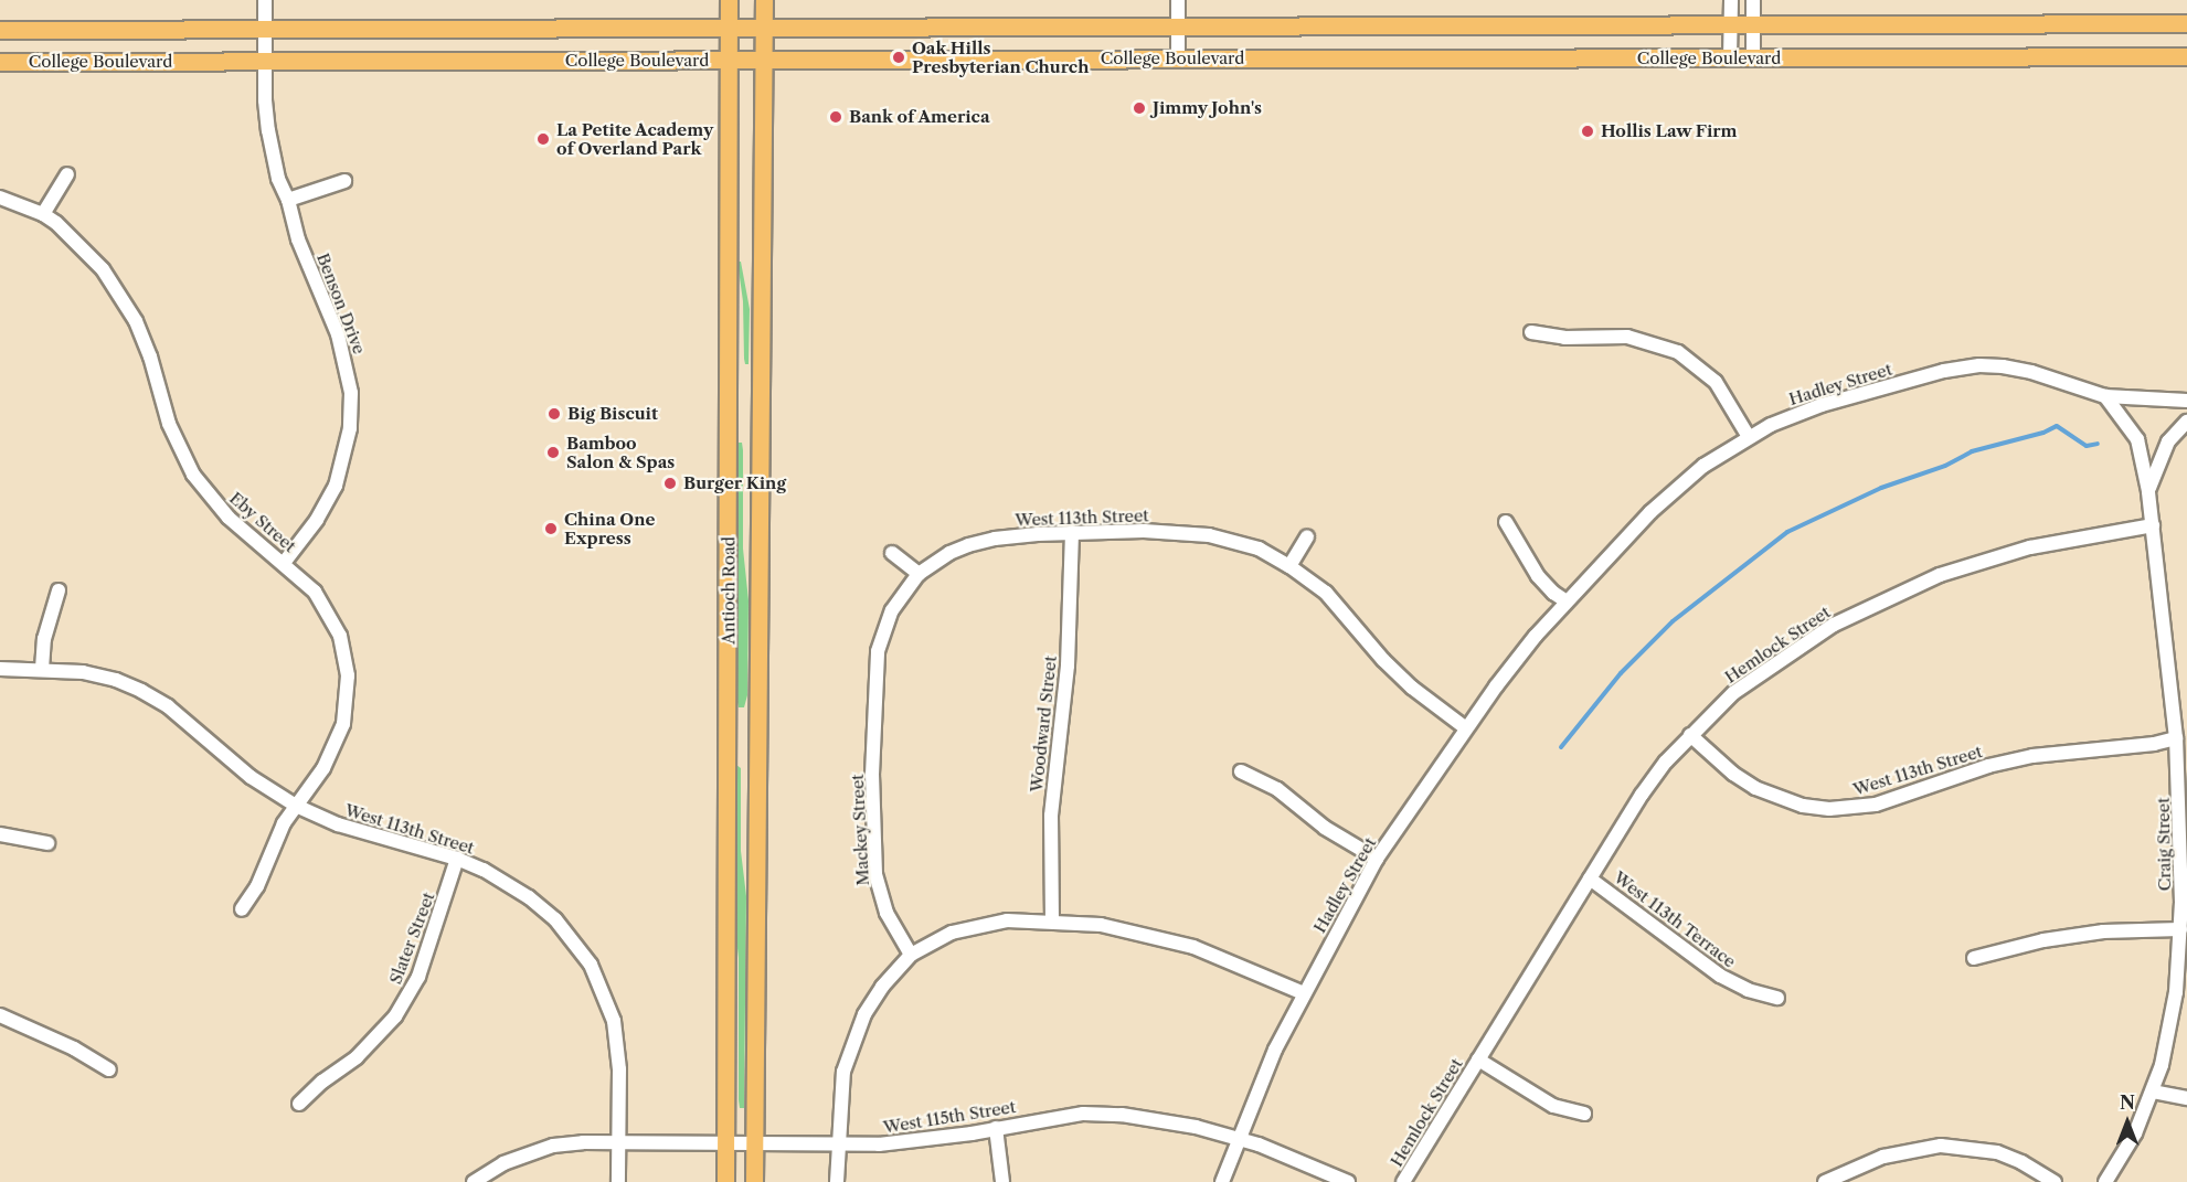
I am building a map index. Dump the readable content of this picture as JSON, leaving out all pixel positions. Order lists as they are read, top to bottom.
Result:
{
  "streets": {
    "main road": ["College Boulevard", "Antioch Road"],
    "street": [
      "Benson Drive",
      "Hadley Street",
      "West 113th Street",
      "Eby Street",
      "Hemlock Street",
      "Woodward Street",
      "Mackey Street",
      "Craig Street",
      "West 113th Terrace",
      "Slater Street",
      "West 115th Street"
    ]
  },
  "crossings": [
    ["College Boulevard", "Benson Drive"],
    ["College Boulevard", "Antioch Road"],
    ["Benson Drive", "Eby Street"],
    ["Hadley Street", "West 113th Street"],
    ["Hadley Street", "Craig Street"],
    ["Hadley Street", "West 115th Street"],
    ["West 113th Street", "Eby Street"],
    ["West 113th Street", "Hemlock Street"],
    ["West 113th Street", "Woodward Street"],
    ["West 113th Street", "Mackey Street"],
    ["West 113th Street", "Craig Street"],
    ["West 113th Street", "Slater Street"],
    ["West 113th Street", "West 115th Street"],
    ["Antioch Road", "West 115th Street"],
    ["Hemlock Street", "Craig Street"],
    ["Hemlock Street", "West 113th Terrace"]
  ],
  "places": [
    "Oak Hills Presbyterian Church",
    "Jimmy John's",
    "Bank of America",
    "Hollis Law Firm",
    "La Petite Academy of Overland Park",
    "Big Biscuit",
    "Bamboo Salon & Spas",
    "Burger King",
    "China One Express"
  ],
  "north": "top"
}
